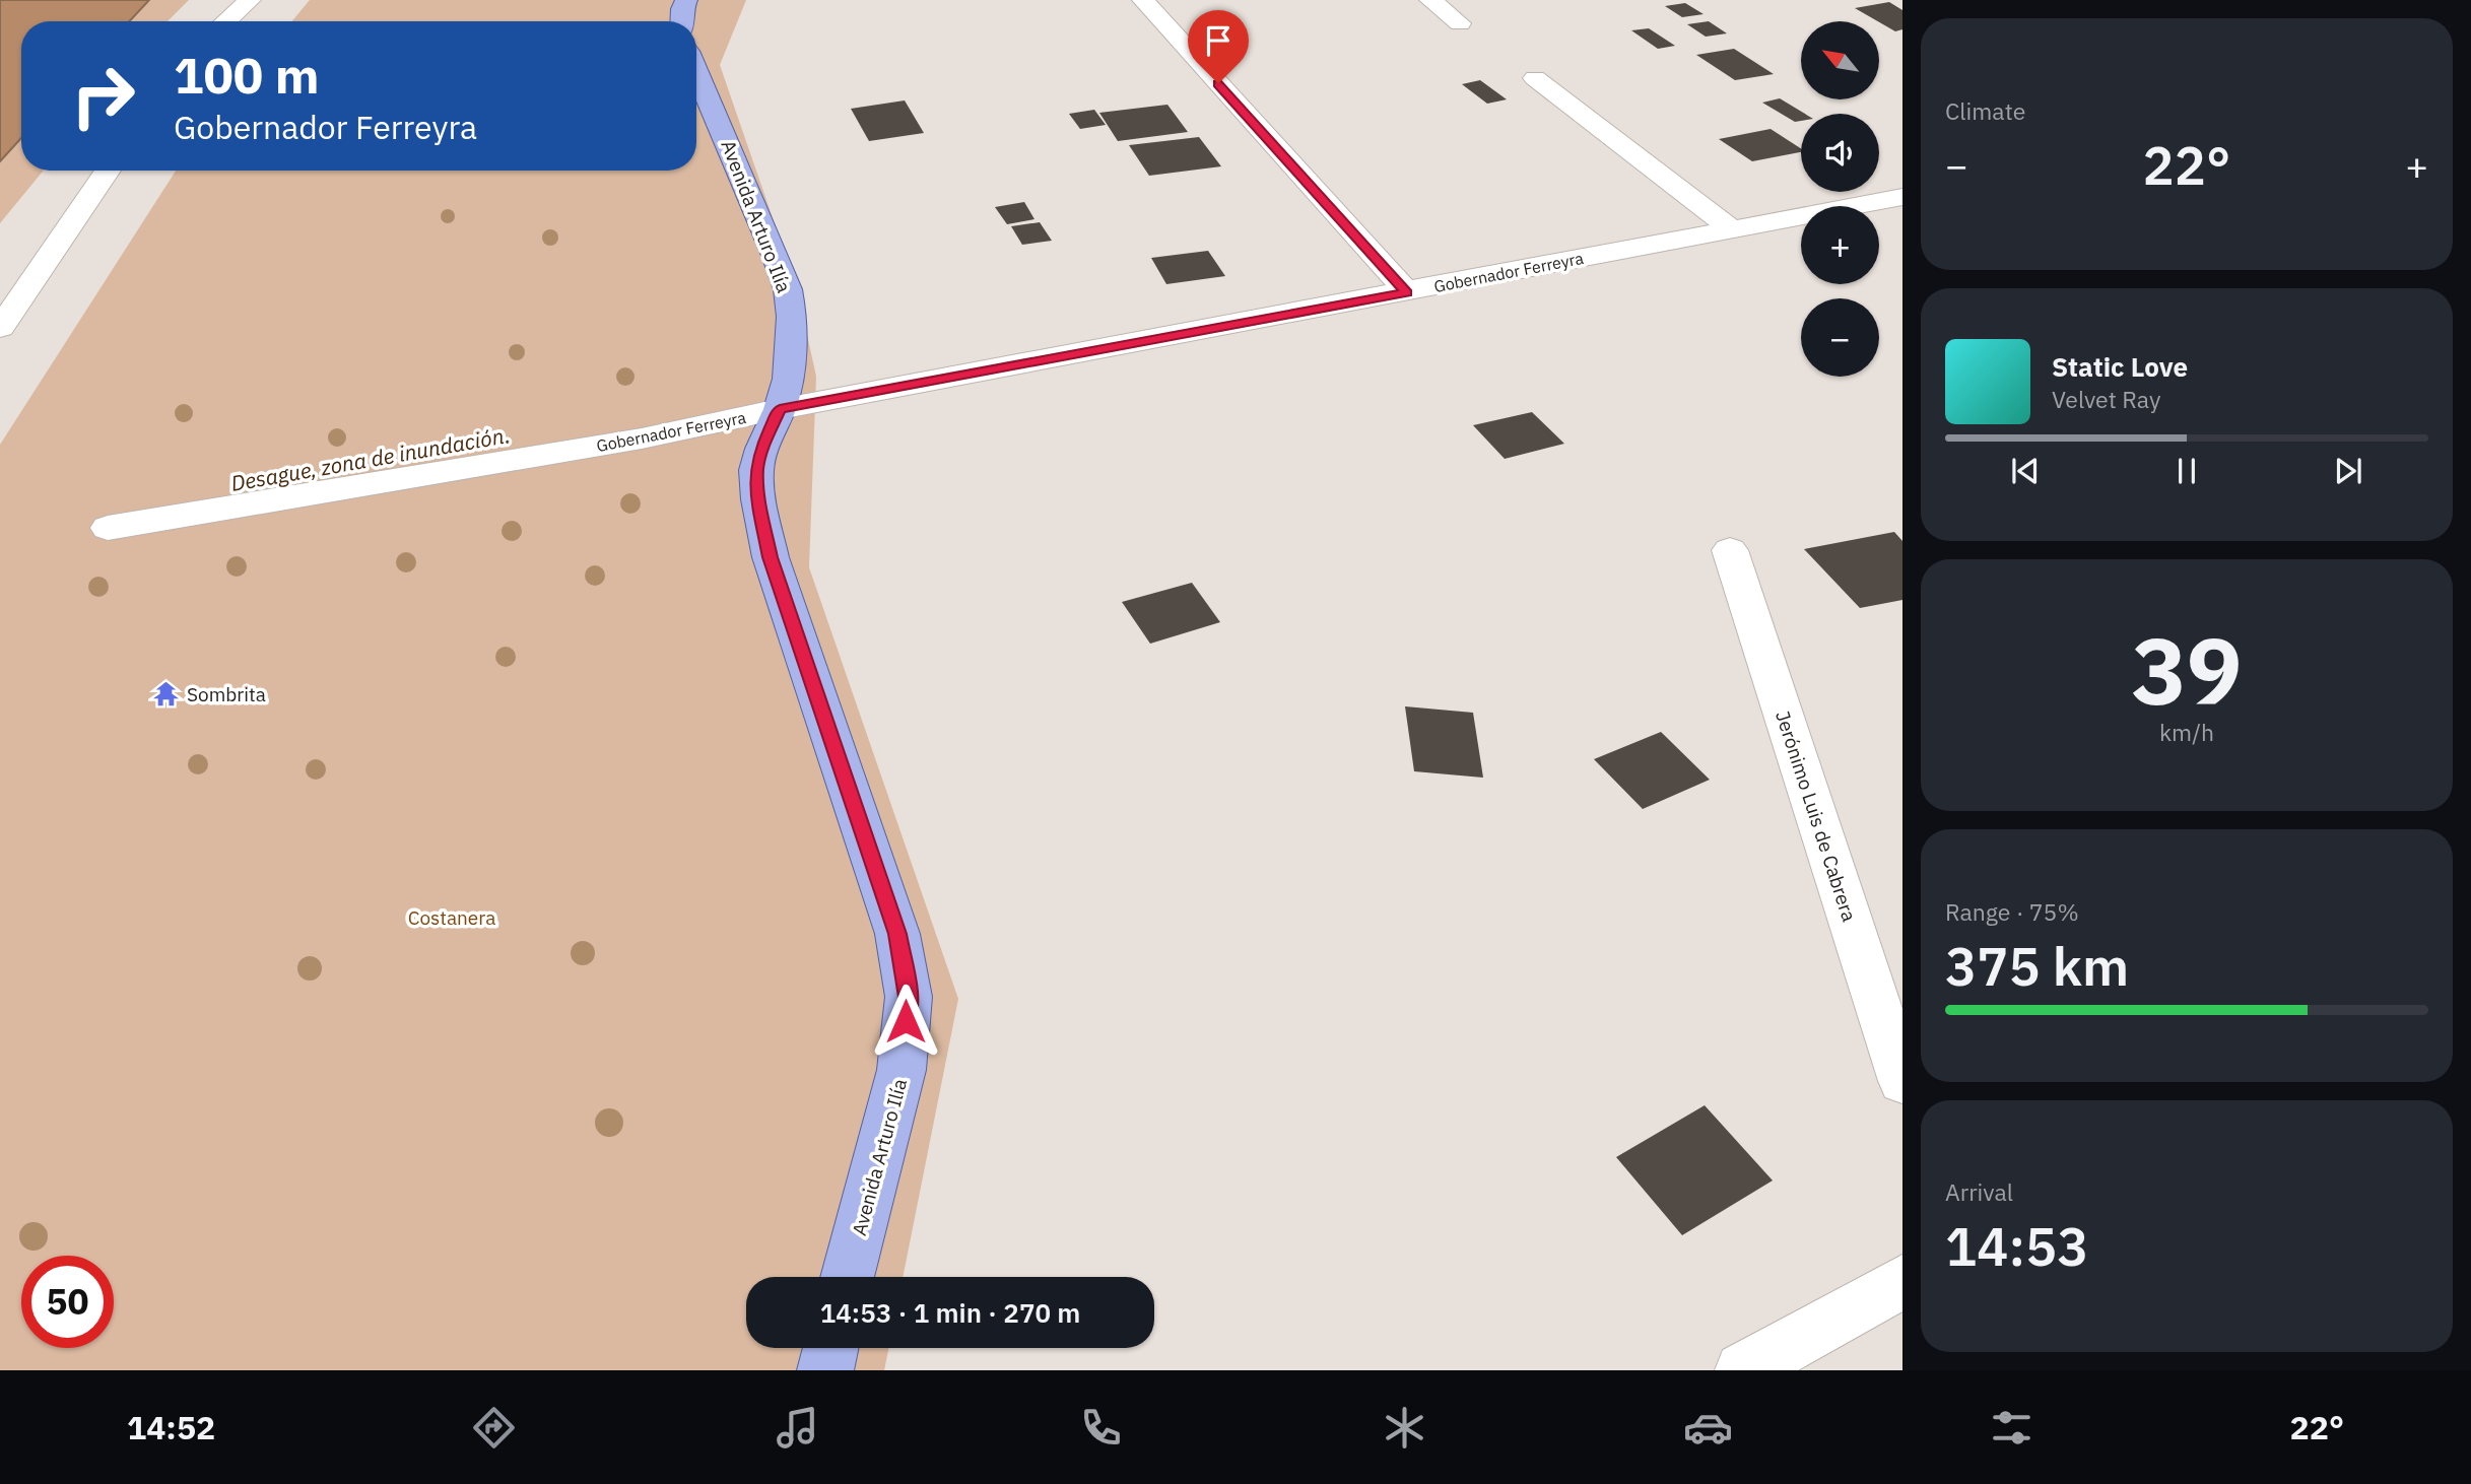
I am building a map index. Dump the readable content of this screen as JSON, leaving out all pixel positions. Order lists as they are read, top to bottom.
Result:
{
  "streets": {
    "main road": ["Avenida Arturo Ilía"],
    "street": ["Gobernador Ferreyra", "Jerónimo Luis de Cabrera"]
  },
  "crossings": [
    ["Avenida Arturo Ilía", "Gobernador Ferreyra"]
  ],
  "water": ["Desague, zona de inundación."],
  "parks": ["Costanera"],
  "places": {
    "temple": ["Sombrita"]
  },
  "north": "top left",
  "page": {
    "tile": [
      "Climate",
      ["39", "km/h"],
      ["Range · 75%", "375 km"],
      ["Arrival", "14:53"]
    ],
    "map_buttons": ["+", "−"],
    "turn": ["100 m", "Gobernador Ferreyra"],
    "heat": ["−", "22°", "+"],
    "song": ["Static Love", "Velvet Ray"],
    "limit": "50",
    "trip": "14:53 · 1 min · 270 m",
    "tabs": ["14:52", "22°"]
  }
}
